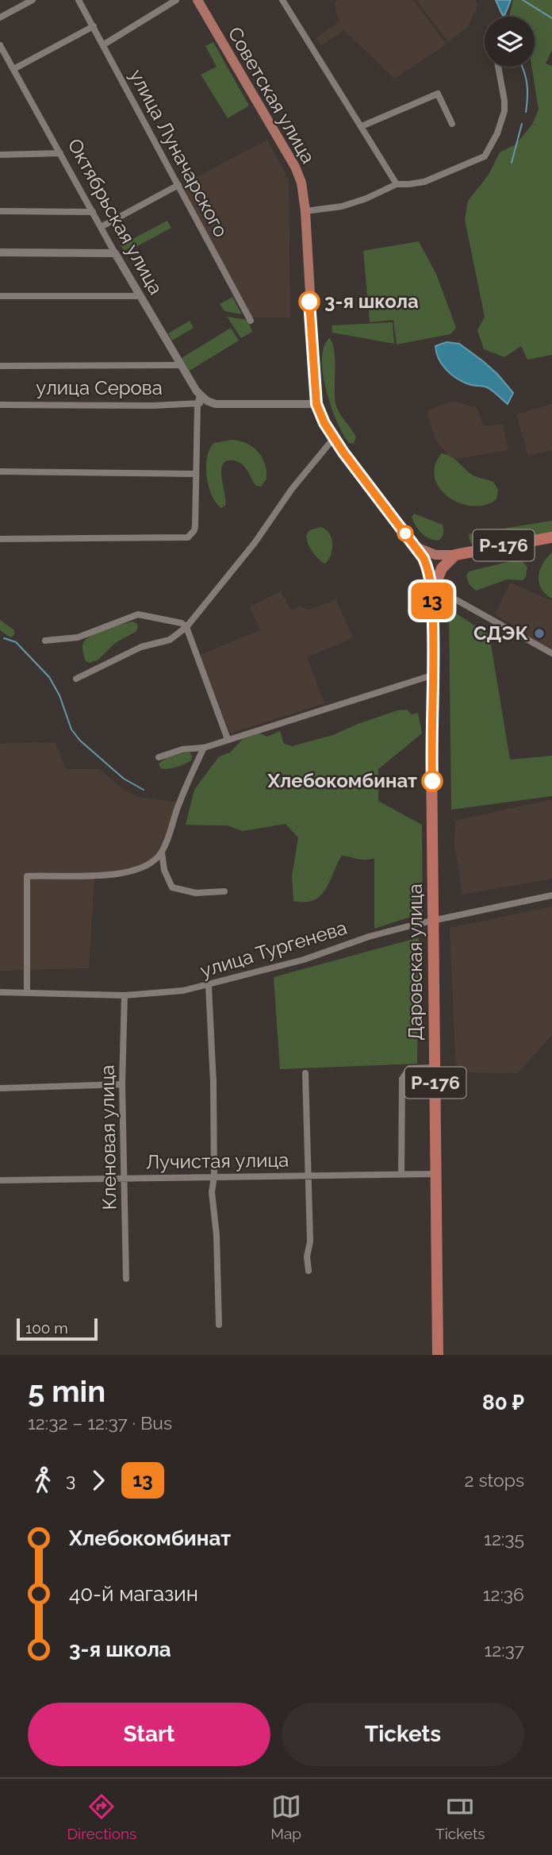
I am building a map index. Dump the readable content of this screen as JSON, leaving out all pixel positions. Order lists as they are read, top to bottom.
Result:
{
  "streets": {
    "highway": ["Р-176", "Даровская улица"],
    "main road": ["Советская улица"],
    "street": [
      "улица Луначарского",
      "Октябрьская улица",
      "улица Серова",
      "улица Тургенева",
      "Кленовая улица",
      "Лучистая улица"
    ]
  },
  "crossings": [
    ["Советская улица", "Р-176"],
    ["Советская улица", "Даровская улица"],
    ["Р-176", "Даровская улица"],
    ["улица Тургенева", "Даровская улица"],
    ["улица Тургенева", "Кленовая улица"],
    ["Даровская улица", "Лучистая улица"],
    ["Кленовая улица", "Лучистая улица"]
  ],
  "places": ["3-я школа", "СДЭК", "Хлебокомбинат"],
  "lines": ["bus line 13"],
  "scale_bar": "100 m",
  "page": {
    "on_map": "13",
    "scale": "100 m",
    "heading": ["5 min", "12:32 – 12:37 · Bus", "80 ₽"],
    "legs": ["3", "13", "2 stops"],
    "list": [
      {
        "name": "Хлебокомбинат",
        "value": "12:35"
      },
      {
        "name": "40-й магазин",
        "value": "12:36"
      },
      {
        "name": "3-я школа",
        "value": "12:37"
      }
    ],
    "buttons": ["Start", "Tickets"],
    "tabs": ["Directions", "Map", "Tickets"]
  }
}
